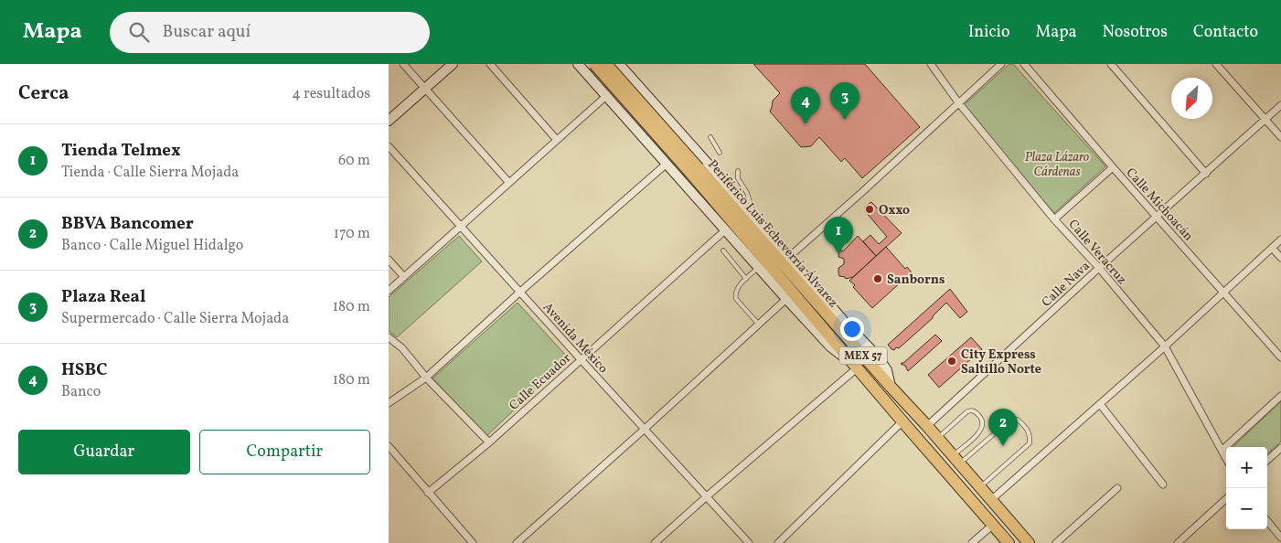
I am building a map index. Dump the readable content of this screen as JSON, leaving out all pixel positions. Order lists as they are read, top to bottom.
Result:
{
  "streets": {
    "highway": ["Periférico Luis Echeverría Álvarez", "MEX 57"],
    "street": [
      "Calle Michoacán",
      "Calle Veracruz",
      "Calle Nava",
      "Avenida México",
      "Calle Ecuador"
    ]
  },
  "crossings": [
    ["Calle Michoacán", "Calle Nava"],
    ["Periférico Luis Echeverría Álvarez", "Calle Nava"],
    ["Calle Veracruz", "Calle Nava"],
    ["Avenida México", "Calle Ecuador"]
  ],
  "parks": ["Plaza Lázaro Cárdenas"],
  "places": ["Oxxo", "Sanborns", "City Express Saltillo Norte"],
  "north": "bottom left",
  "page": {
    "header": "Mapa",
    "search": "Buscar aquí",
    "nav": [
      "Inicio",
      "Mapa",
      "Nosotros",
      "Contacto"
    ],
    "heading": ["Cerca", "4 resultados"],
    "pins": [
      "3",
      "4",
      "1",
      "2"
    ],
    "list": [
      {
        "mark": "1",
        "name": "Tienda Telmex",
        "note": "Tienda · Calle Sierra Mojada",
        "value": "60 m"
      },
      {
        "mark": "2",
        "name": "BBVA Bancomer",
        "note": "Banco · Calle Miguel Hidalgo",
        "value": "170 m"
      },
      {
        "mark": "3",
        "name": "Plaza Real",
        "note": "Supermercado · Calle Sierra Mojada",
        "value": "180 m"
      },
      {
        "mark": "4",
        "name": "HSBC",
        "note": "Banco",
        "value": "180 m"
      }
    ],
    "buttons": ["Guardar", "Compartir"],
    "map_buttons": ["+", "−"]
  }
}
